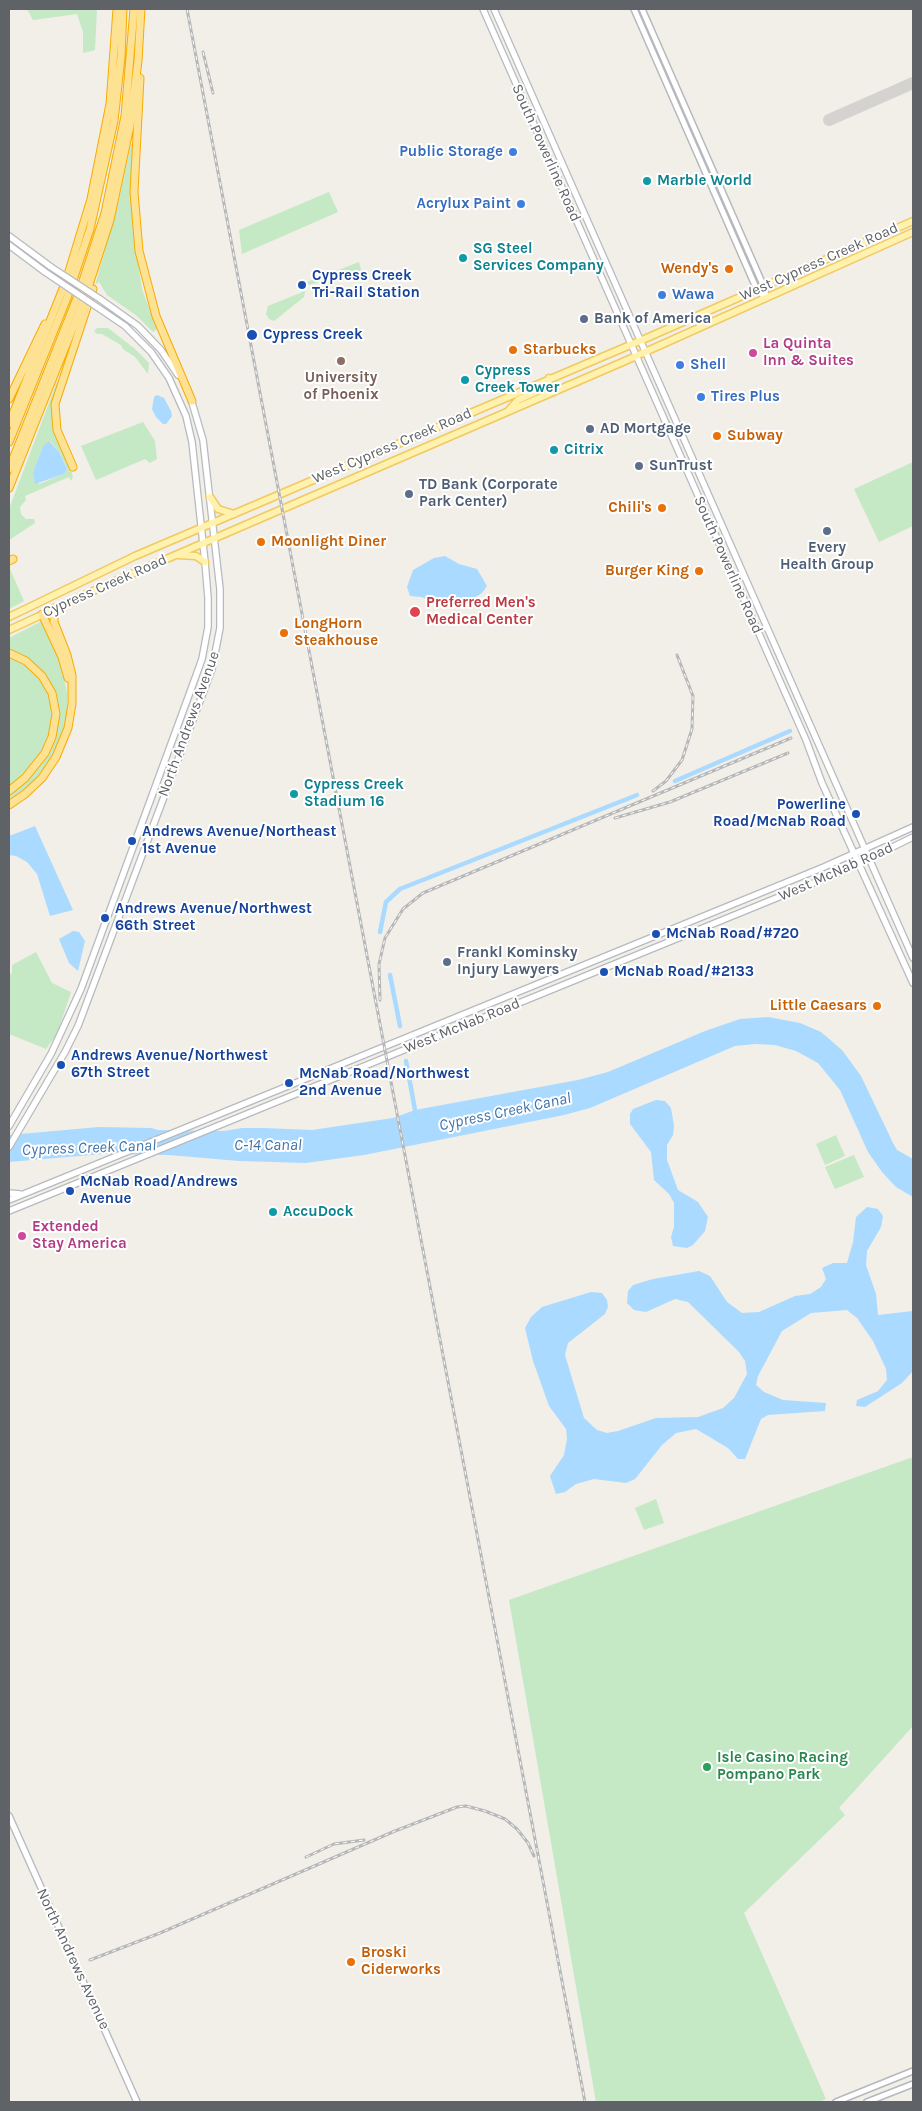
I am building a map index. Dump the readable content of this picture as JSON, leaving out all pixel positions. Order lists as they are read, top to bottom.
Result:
{
  "streets": {
    "main road": [
      "South Powerline Road",
      "West Cypress Creek Road",
      "Cypress Creek Road",
      "North Andrews Avenue",
      "West McNab Road"
    ]
  },
  "crossings": [
    ["South Powerline Road", "West Cypress Creek Road"],
    ["South Powerline Road", "West McNab Road"],
    ["West Cypress Creek Road", "Cypress Creek Road"],
    ["West Cypress Creek Road", "North Andrews Avenue"],
    ["Cypress Creek Road", "North Andrews Avenue"]
  ],
  "water": ["Cypress Creek Canal", "C-14 Canal"],
  "places": [
    "Public Storage",
    "Marble World",
    "Acrylux Paint",
    "SG Steel Services Company",
    "Wendy's",
    "Cypress Creek Tri-Rail Station",
    "Wawa",
    "Bank of America",
    "Cypress Creek",
    "Starbucks",
    "La Quinta Inn & Suites",
    "University of Phoenix",
    "Shell",
    "Cypress Creek Tower",
    "Tires Plus",
    "AD Mortgage",
    "Subway",
    "Citrix",
    "SunTrust",
    "TD Bank (Corporate Park Center)",
    "Chili's",
    "Every Health Group",
    "Moonlight Diner",
    "Burger King",
    "Preferred Men's Medical Center",
    "LongHorn Steakhouse",
    "Cypress Creek Stadium 16",
    "Powerline Road/McNab Road",
    "Andrews Avenue/Northeast 1st Avenue",
    "Andrews Avenue/Northwest 66th Street",
    "McNab Road/#720",
    "Frankl Kominsky Injury Lawyers",
    "McNab Road/#2133",
    "Little Caesars",
    "Andrews Avenue/Northwest 67th Street",
    "McNab Road/Northwest 2nd Avenue",
    "McNab Road/Andrews Avenue",
    "AccuDock",
    "Extended Stay America",
    "Isle Casino Racing Pompano Park",
    "Broski Ciderworks"
  ]
}
